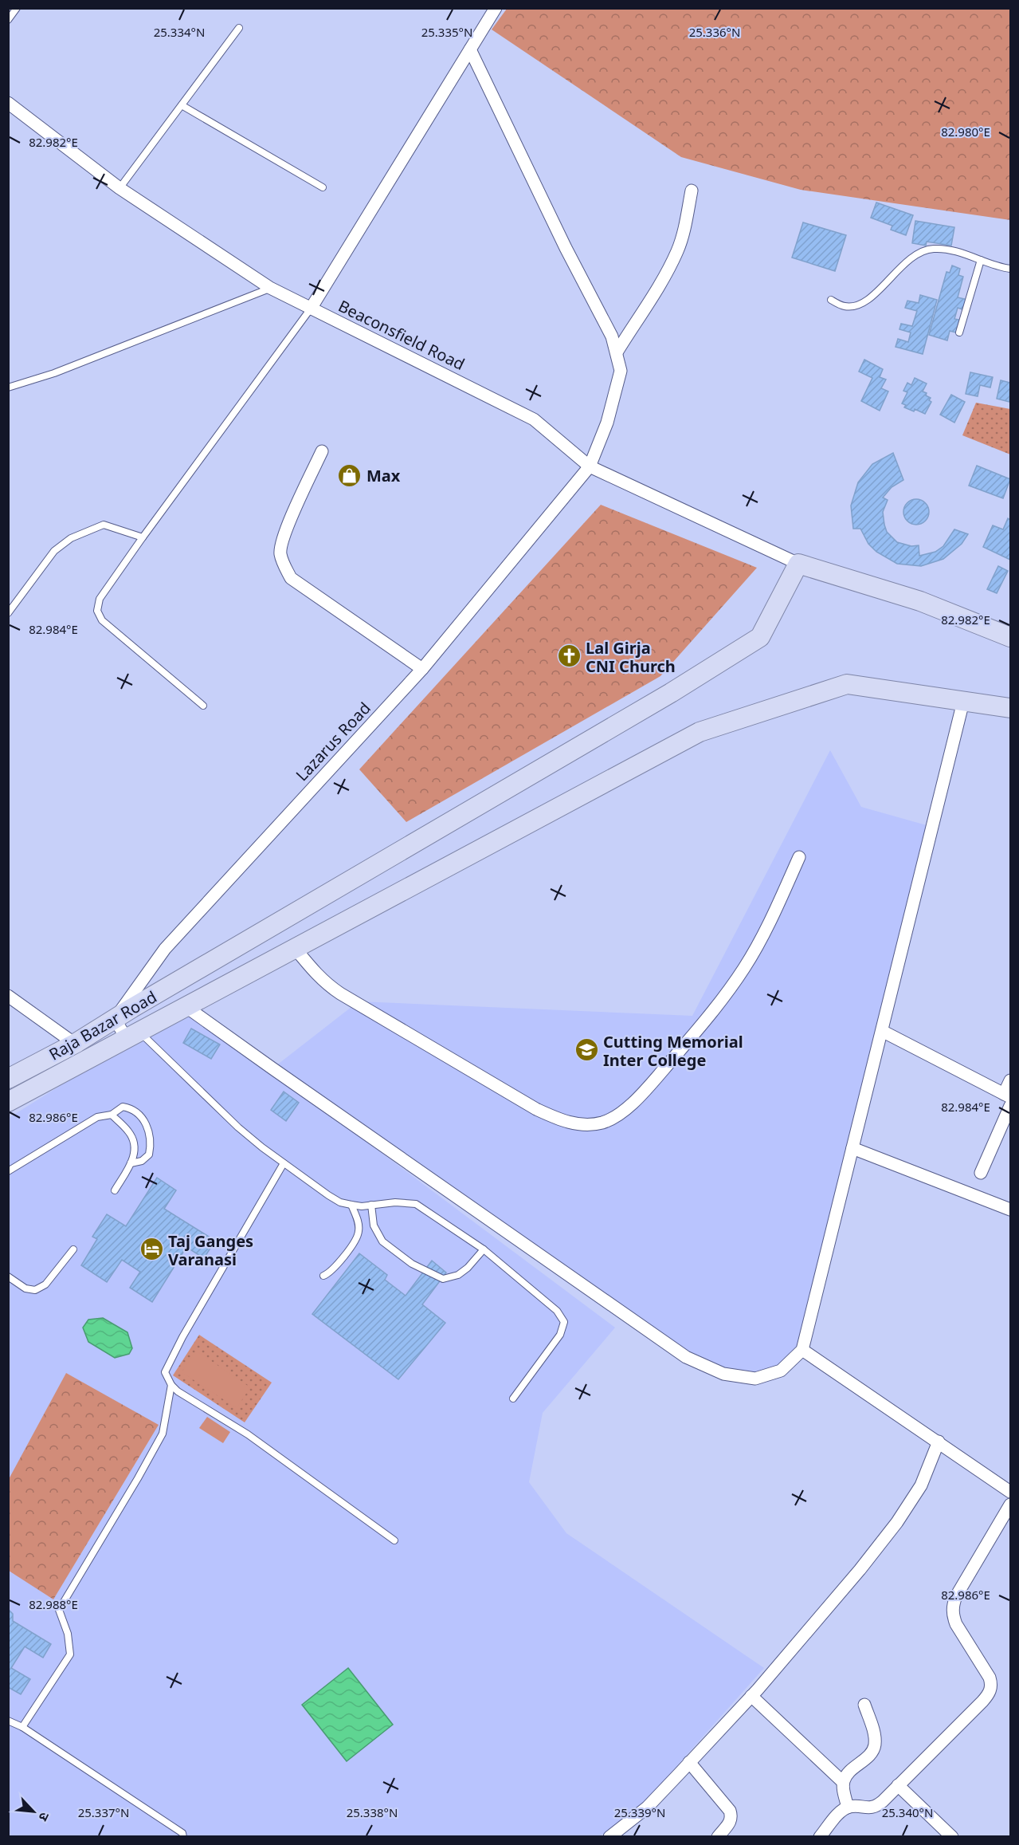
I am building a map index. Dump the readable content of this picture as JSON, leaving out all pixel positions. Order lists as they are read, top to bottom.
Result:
{
  "streets": {
    "main road": ["Raja Bazar Road"],
    "street": ["Beaconsfield Road", "Lazarus Road"]
  },
  "crossings": [
    ["Beaconsfield Road", "Lazarus Road"],
    ["Beaconsfield Road", "Raja Bazar Road"],
    ["Lazarus Road", "Raja Bazar Road"]
  ],
  "places": {
    "shop": ["Max"],
    "church": ["Lal Girja CNI Church"],
    "school or university": ["Cutting Memorial Inter College"],
    "hotel": ["Taj Ganges Varanasi"]
  },
  "north": "bottom right",
  "coordinates": [
    "25.334°N",
    "25.335°N",
    "25.336°N",
    "82.980°E",
    "82.982°E",
    "82.984°E",
    "82.986°E",
    "82.988°E",
    "25.337°N",
    "25.338°N",
    "25.339°N",
    "25.340°N"
  ]
}
